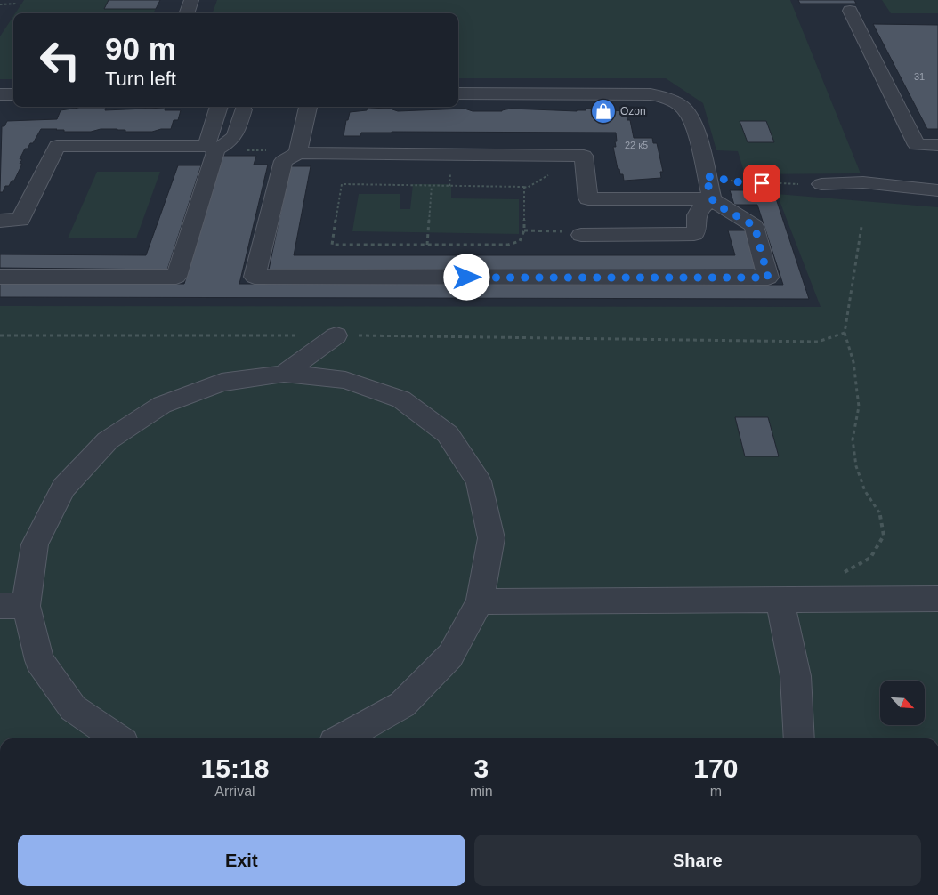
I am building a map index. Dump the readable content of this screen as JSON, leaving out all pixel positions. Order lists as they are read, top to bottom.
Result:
{
  "places": {
    "shop": ["Ozon"]
  },
  "house_numbers": ["31", "22 к5"],
  "north": "bottom right",
  "page": {
    "turn": ["90 m", "Turn left"],
    "eta": [
      "15:18",
      "Arrival",
      "3",
      "min",
      "170",
      "m"
    ],
    "buttons": ["Exit", "Share"]
  }
}
